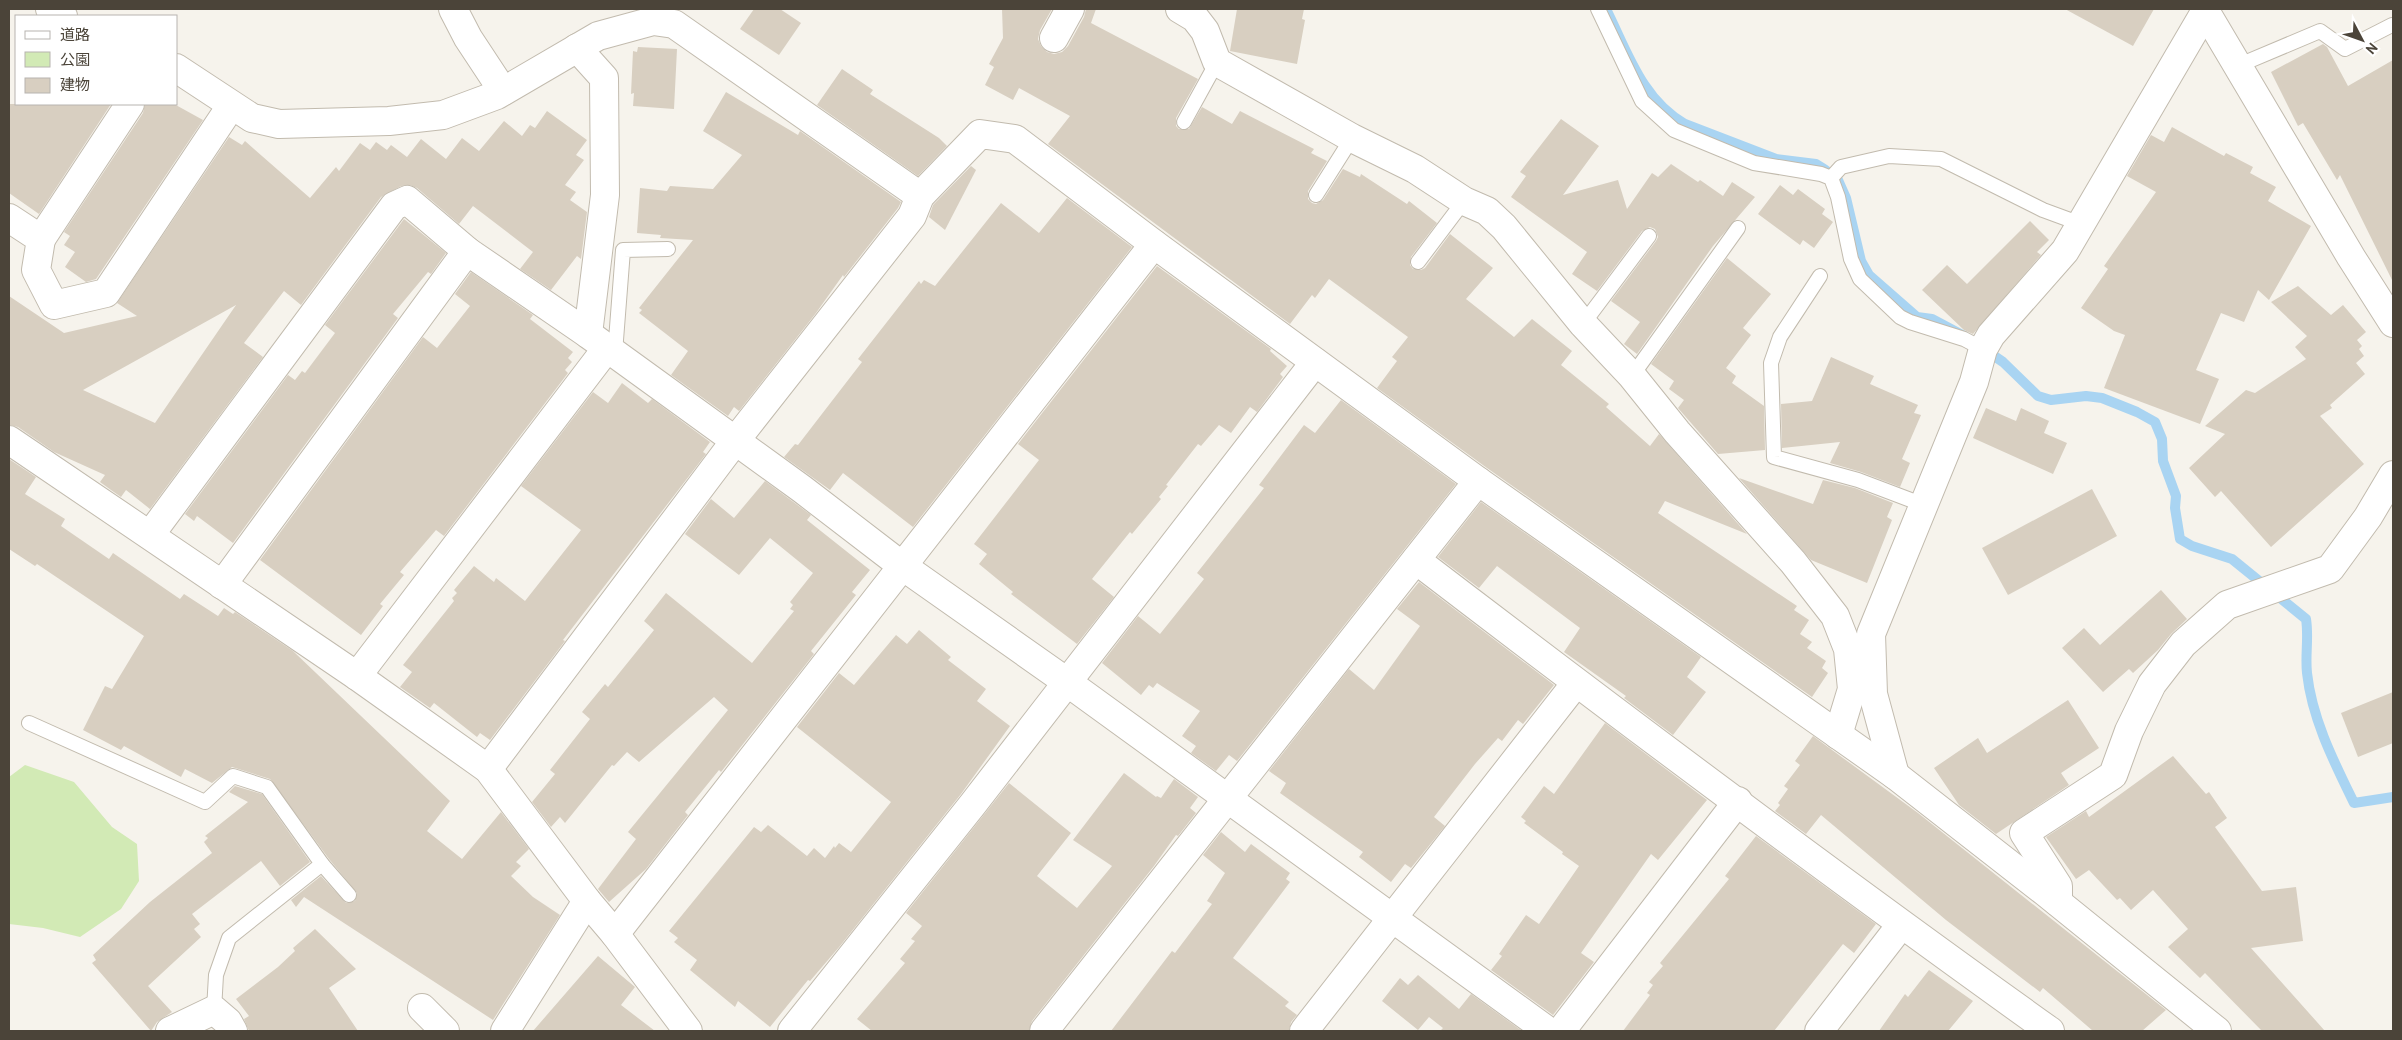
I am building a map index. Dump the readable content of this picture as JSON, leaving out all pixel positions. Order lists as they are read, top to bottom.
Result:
{
  "legend": ["道路", "公園", "建物"],
  "north": "bottom right"
}
